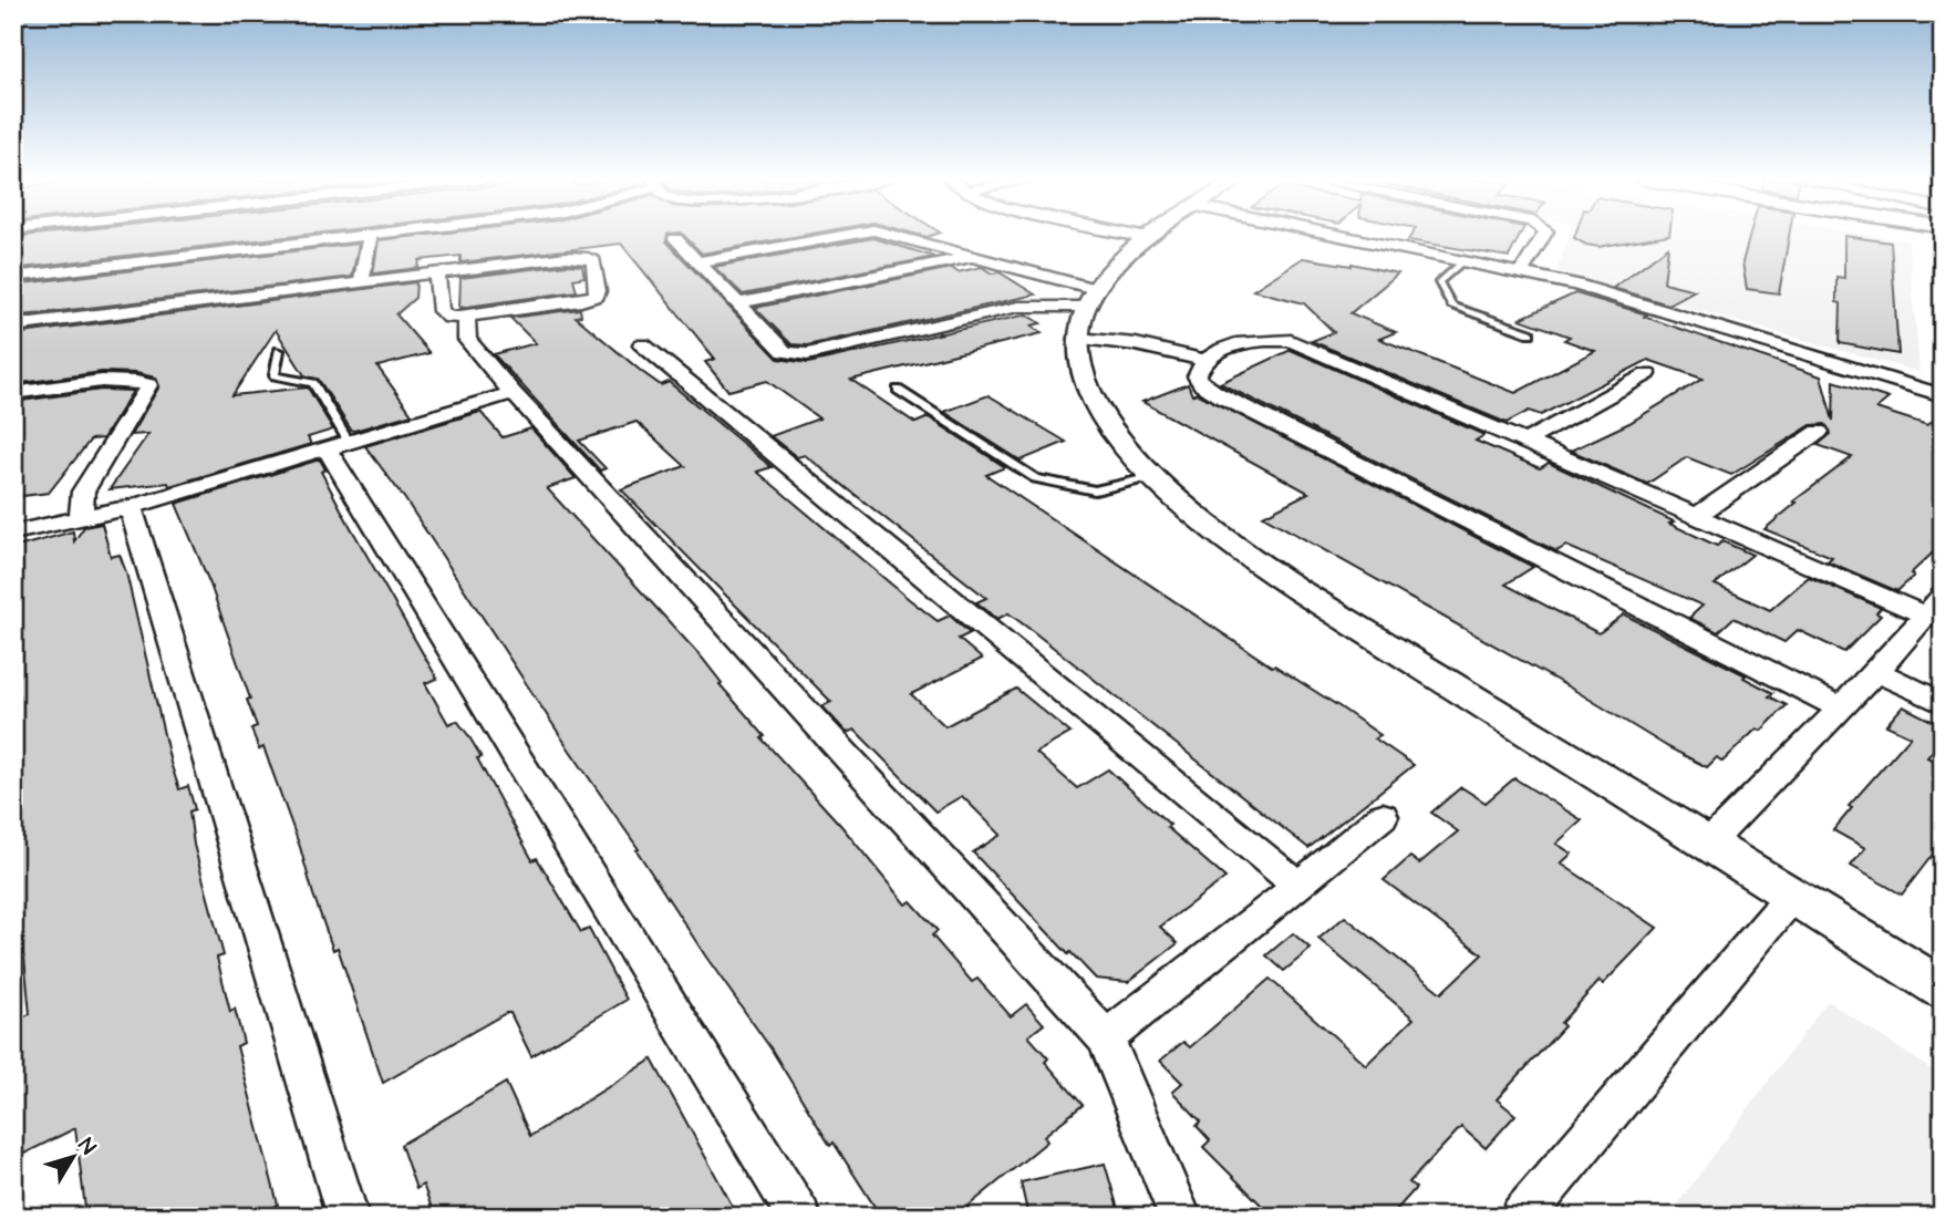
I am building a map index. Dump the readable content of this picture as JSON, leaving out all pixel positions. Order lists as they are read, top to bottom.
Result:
{
  "north": "top right"
}
